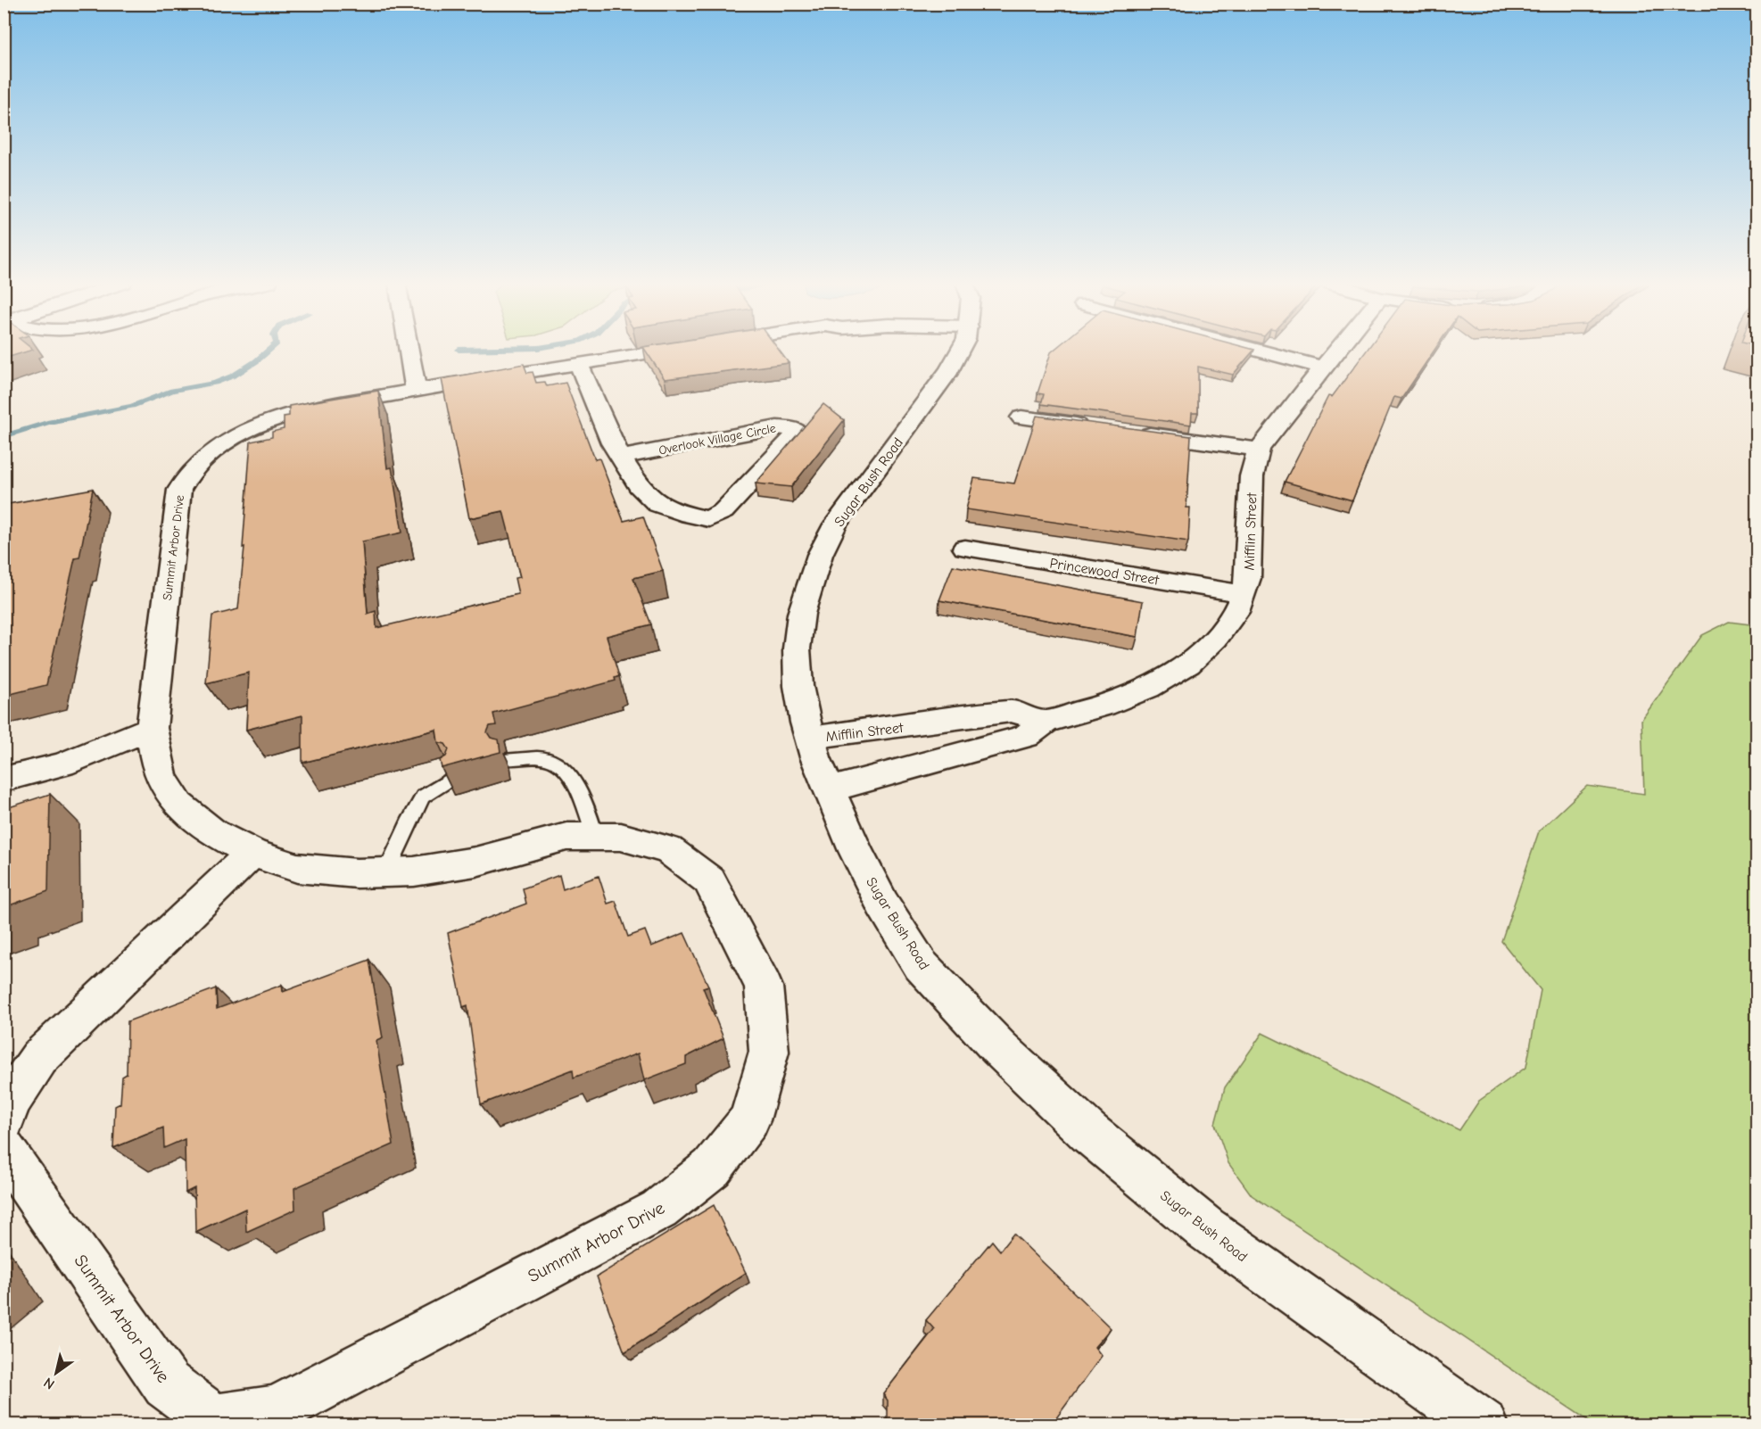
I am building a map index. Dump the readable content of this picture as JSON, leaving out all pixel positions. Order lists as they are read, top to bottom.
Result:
{
  "streets": {
    "street": [
      "Overlook Village Circle",
      "Sugar Bush Road",
      "Mifflin Street",
      "Summit Arbor Drive",
      "Princewood Street"
    ]
  },
  "crossings": [
    ["Overlook Village Circle", "Summit Arbor Drive"],
    ["Sugar Bush Road", "Mifflin Street"],
    ["Mifflin Street", "Princewood Street"]
  ],
  "north": "bottom left"
}
